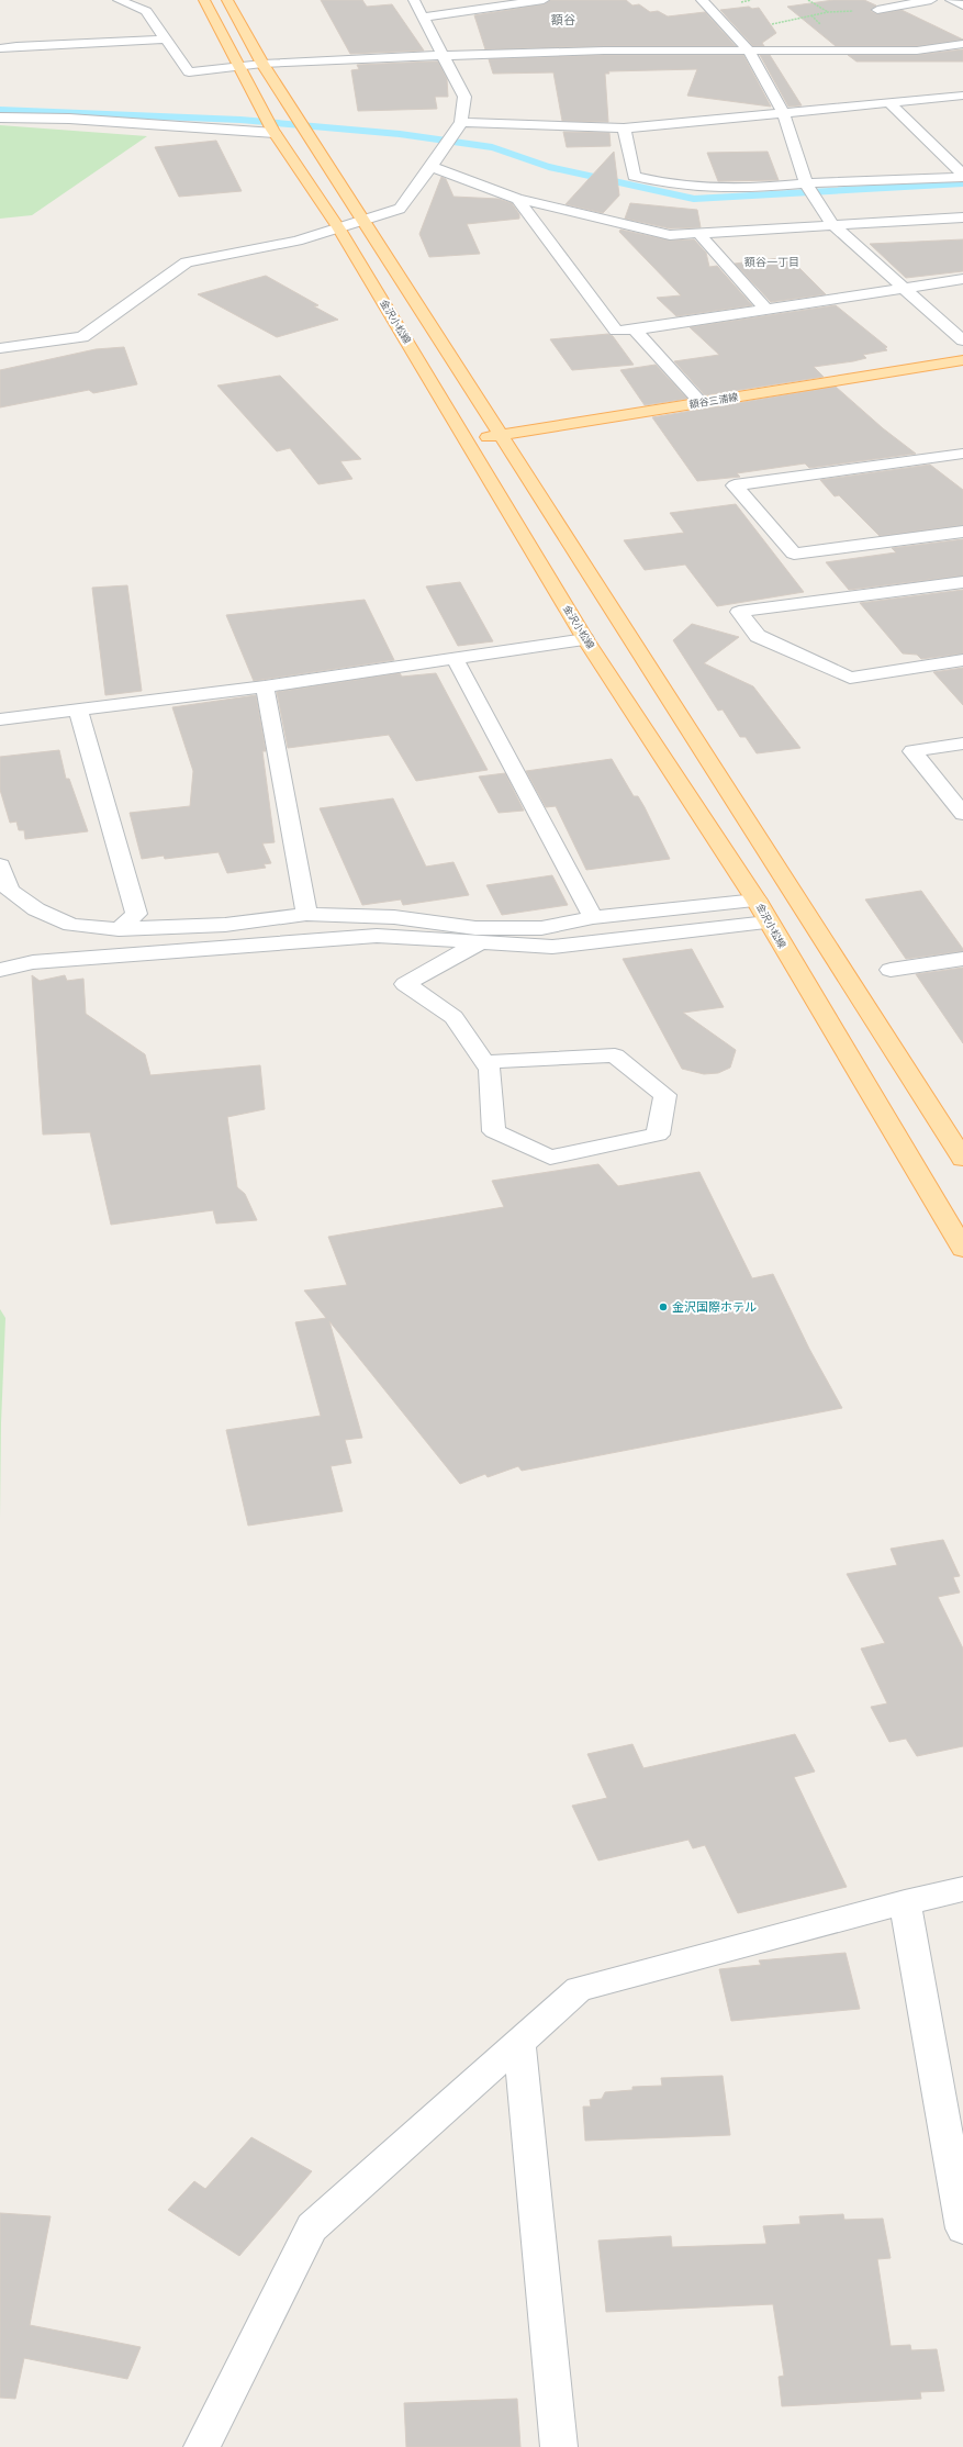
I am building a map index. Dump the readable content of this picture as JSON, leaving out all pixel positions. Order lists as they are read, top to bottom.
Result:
{
  "streets": {
    "main road": ["金沢小松線", "額谷三浦線"]
  },
  "crossings": [
    ["金沢小松線", "額谷三浦線"]
  ],
  "districts": ["額谷", "額谷一丁目"],
  "places": ["金沢国際ホテル"]
}
